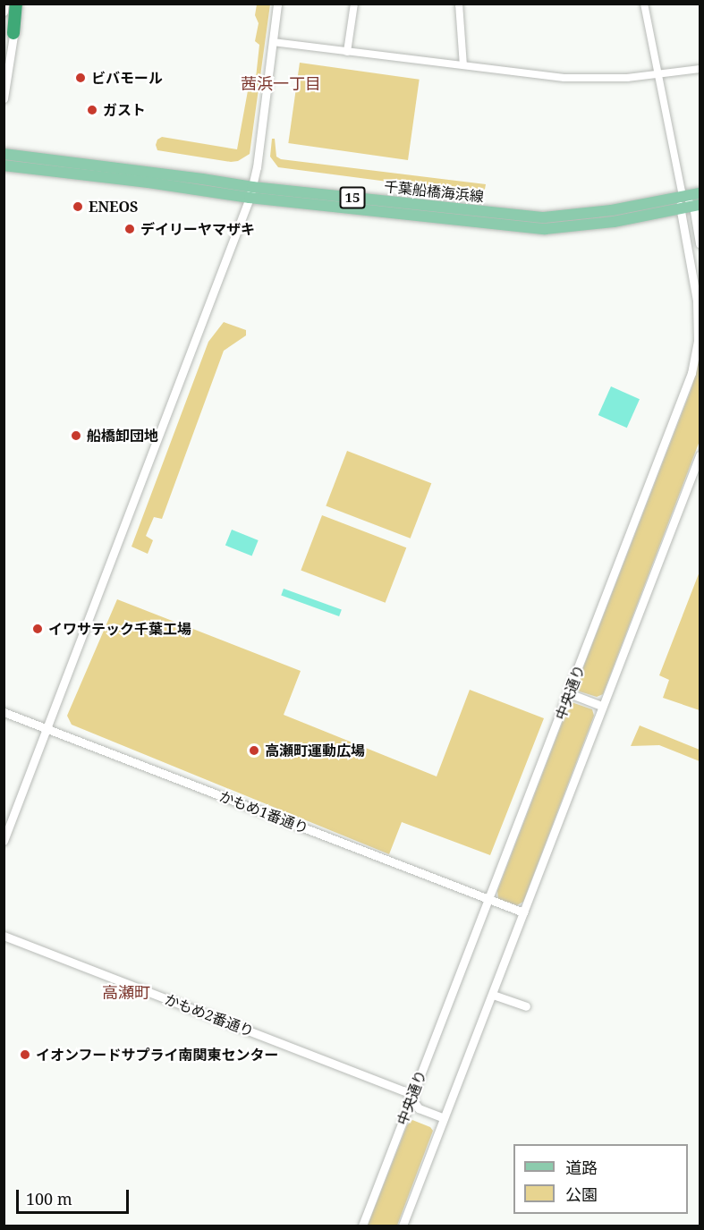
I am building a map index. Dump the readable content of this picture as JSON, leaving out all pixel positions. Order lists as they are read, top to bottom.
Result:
{
  "streets": {
    "main road": ["千葉船橋海浜線", "15"],
    "street": ["中央通り", "かもめ1番通り", "かもめ2番通り"]
  },
  "crossings": [
    ["千葉船橋海浜線", "中央通り"],
    ["中央通り", "かもめ1番通り"],
    ["中央通り", "かもめ2番通り"]
  ],
  "districts": ["茜浜一丁目", "高瀬町"],
  "places": [
    "ビバモール",
    "ガスト",
    "ENEOS",
    "デイリーヤマザキ",
    "船橋卸団地",
    "イワサテック千葉工場",
    "高瀬町運動広場",
    "イオンフードサプライ南関東センター"
  ],
  "legend": ["道路", "公園"],
  "scale_bar": "100 m"
}
